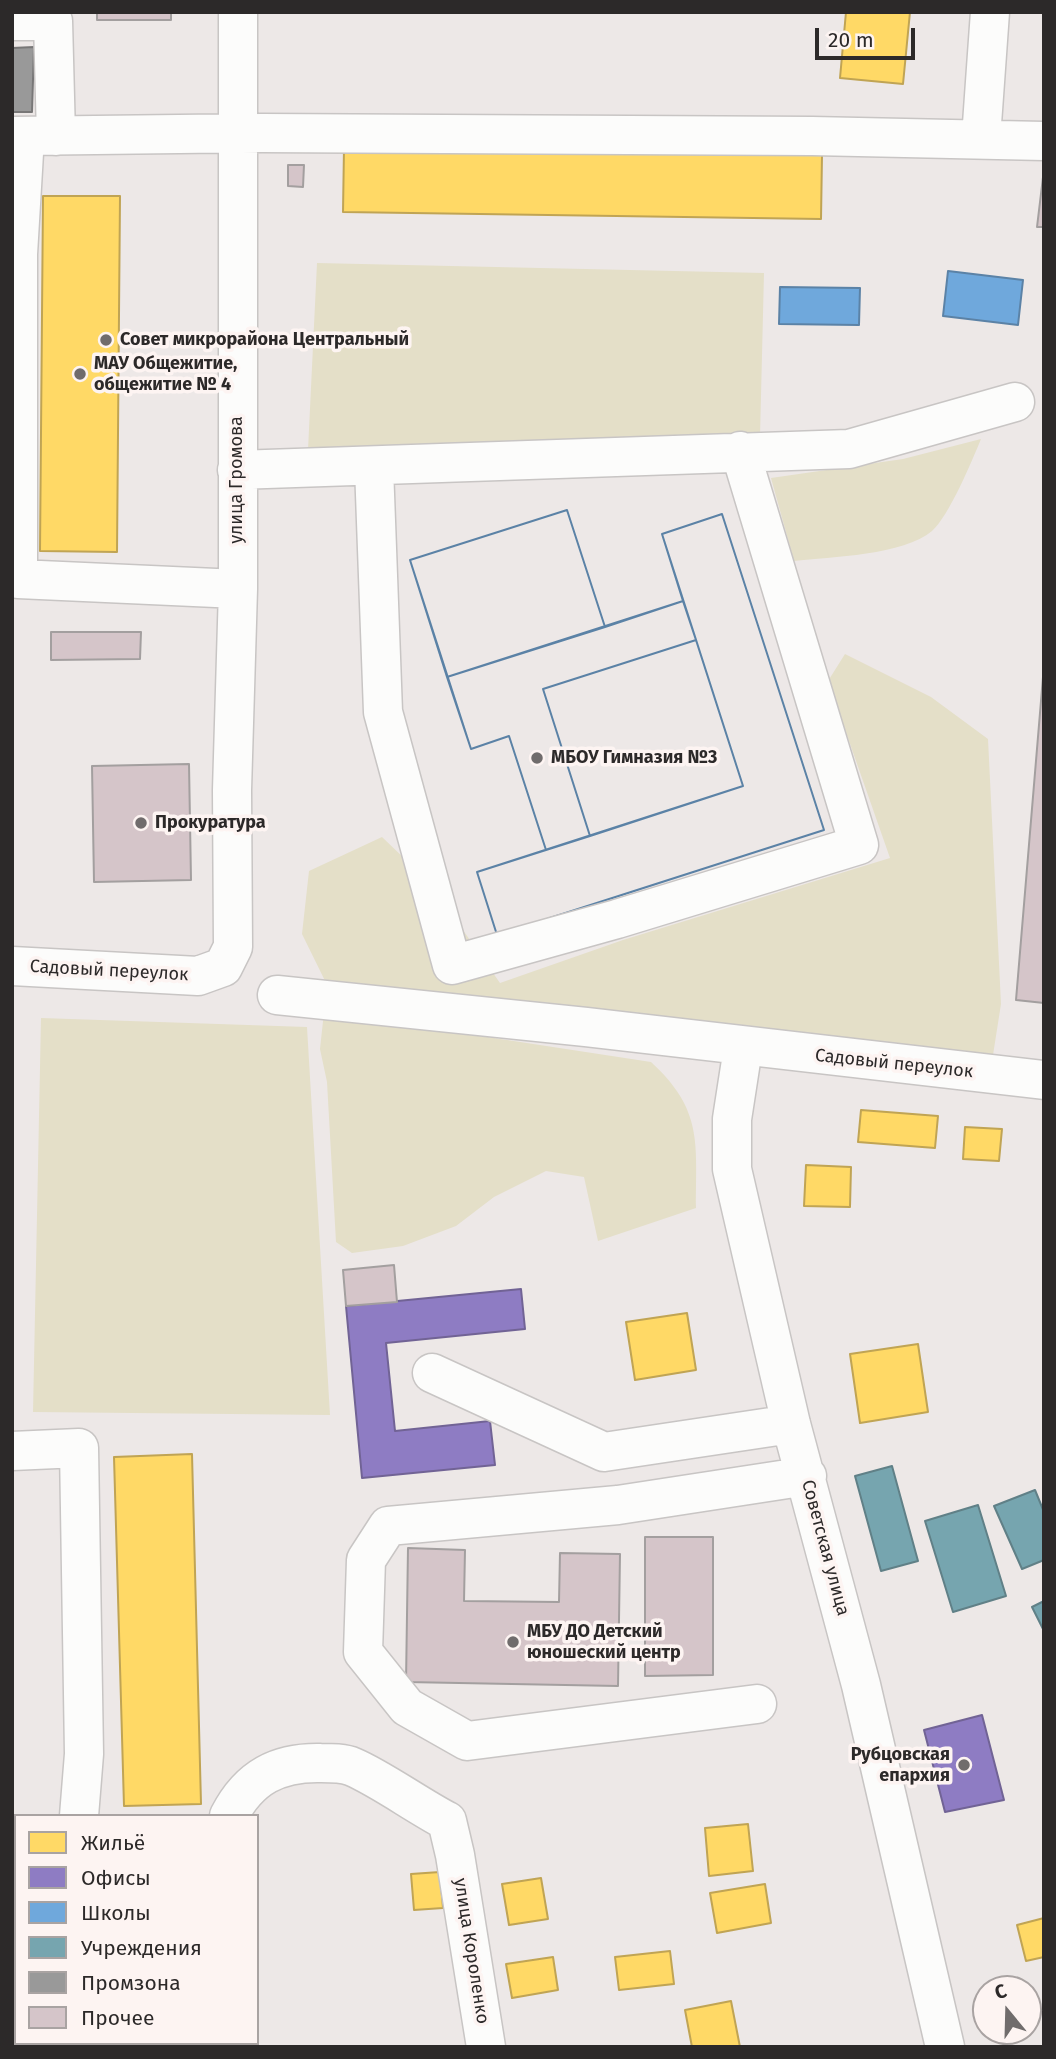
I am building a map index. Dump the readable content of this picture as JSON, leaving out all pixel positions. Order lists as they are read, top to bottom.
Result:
{
  "streets": {
    "street": [
      "улица Громова",
      "Садовый переулок",
      "Советская улица",
      "улица Короленко"
    ]
  },
  "crossings": [
    ["улица Громова", "Садовый переулок"],
    ["Садовый переулок", "Советская улица"]
  ],
  "places": [
    "Совет микрорайона Центральный",
    "МАУ Общежитие, общежитие № 4",
    "МБОУ Гимназия №3",
    "Прокуратура",
    "МБУ ДО Детский юношеский центр",
    "Рубцовская епархия"
  ],
  "legend": [
    "Жильё",
    "Офисы",
    "Школы",
    "Учреждения",
    "Промзона",
    "Прочее"
  ],
  "scale_bar": "20 m",
  "north": "top"
}
